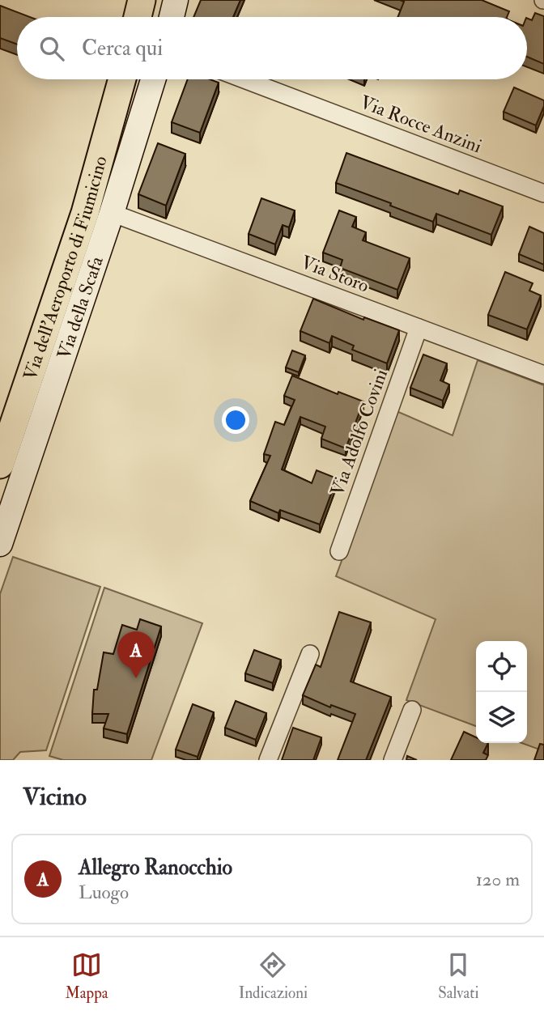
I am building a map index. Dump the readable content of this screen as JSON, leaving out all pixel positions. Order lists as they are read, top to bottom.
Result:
{
  "streets": {
    "main road": ["Via dell'Aeroporto di Fiumicino"],
    "street": [
      "Via Rocce Anzini",
      "Via Storo",
      "Via della Scafa",
      "Via Adolfo Covini"
    ]
  },
  "crossings": [
    ["Via Storo", "Via della Scafa"],
    ["Via Storo", "Via Adolfo Covini"]
  ],
  "page": {
    "search": "Cerca qui",
    "pins": "A",
    "heading": "Vicino",
    "list": [
      {
        "mark": "A",
        "name": "Allegro Ranocchio",
        "note": "Luogo",
        "value": "120 m"
      }
    ],
    "nav": ["Mappa", "Indicazioni", "Salvati"]
  }
}
